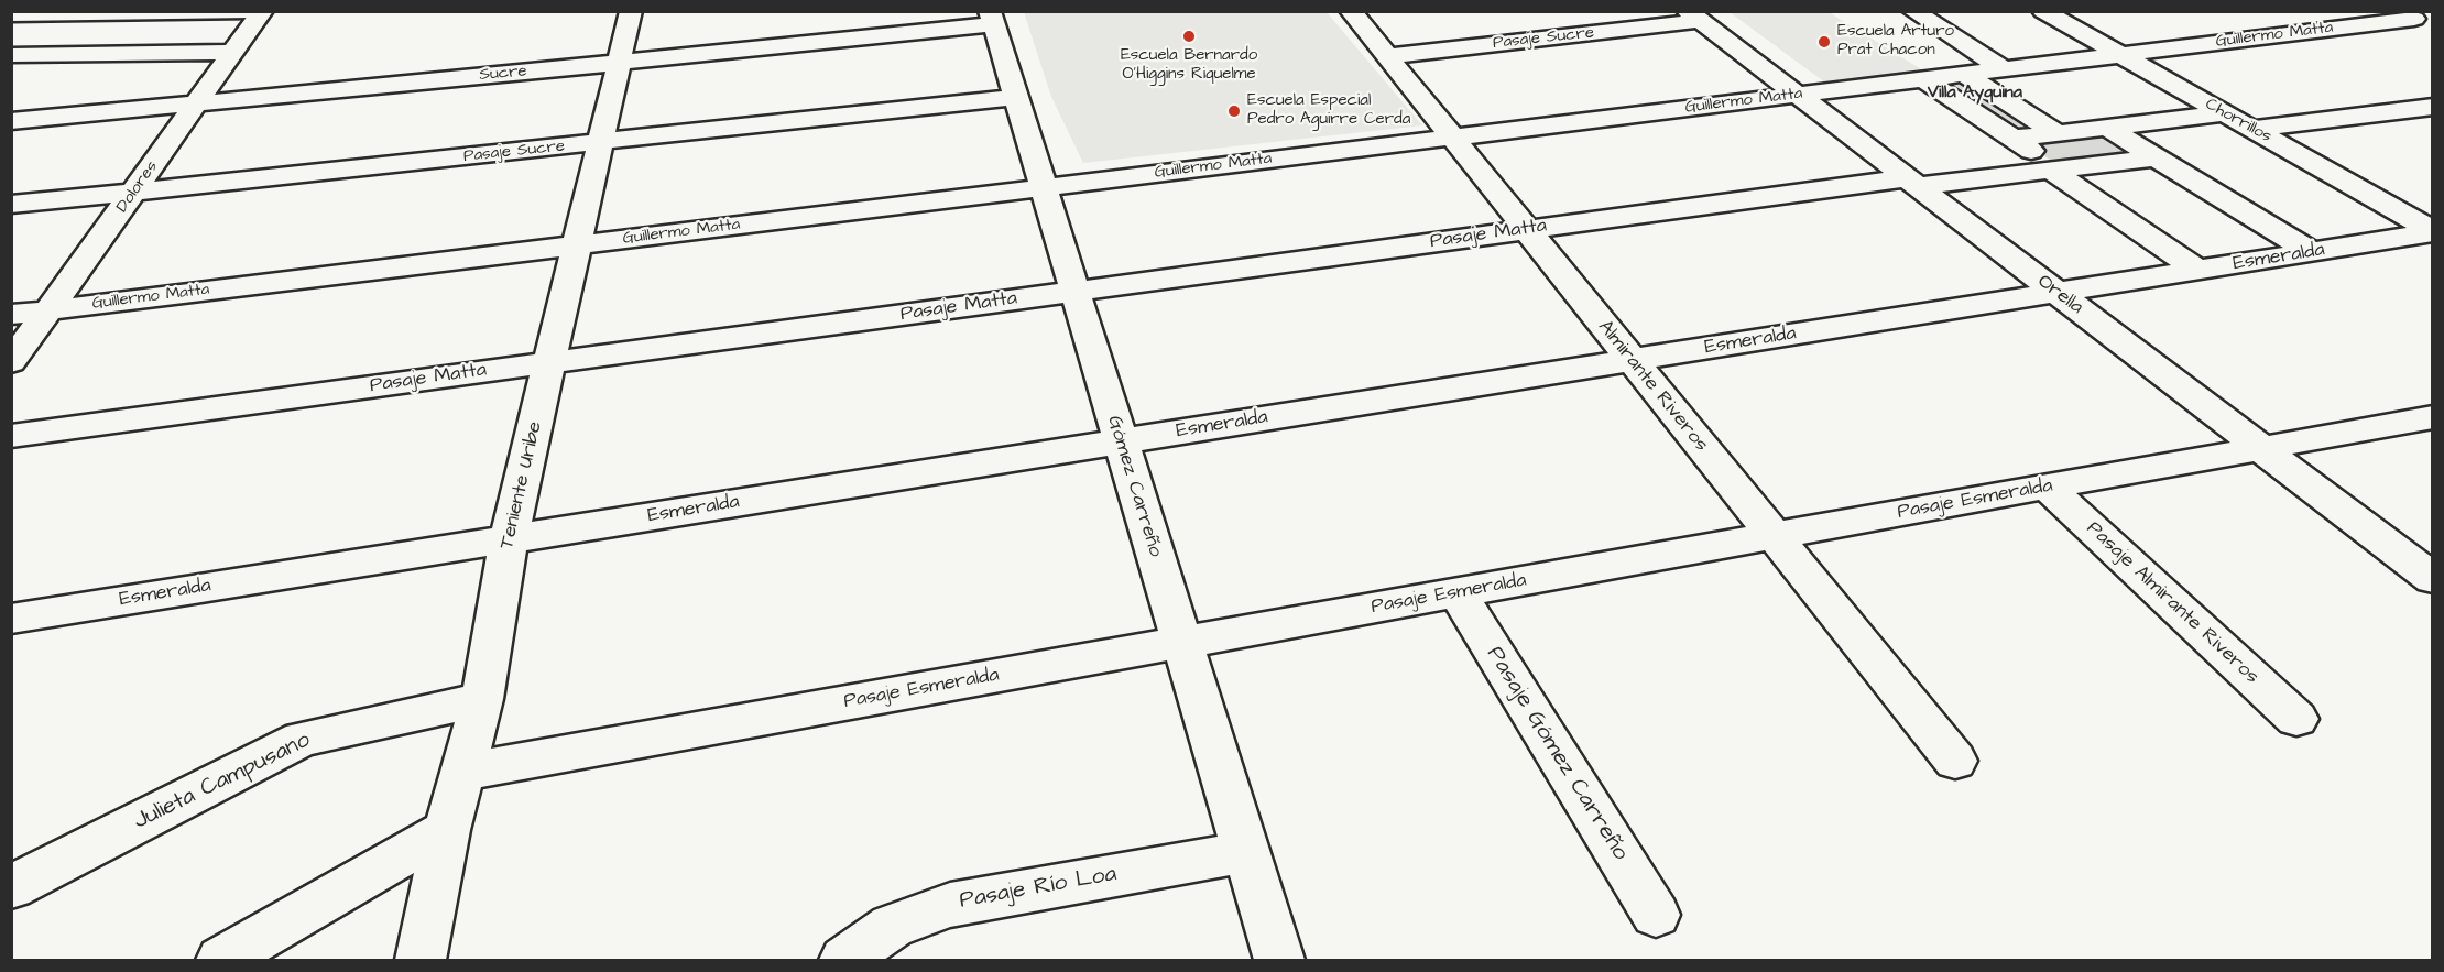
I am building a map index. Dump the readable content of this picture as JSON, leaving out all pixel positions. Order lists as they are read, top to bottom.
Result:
{
  "streets": {
    "street": [
      "Guillermo Matta",
      "Pasaje Sucre",
      "Sucre",
      "Chorrillos",
      "Dolores",
      "Pasaje Matta",
      "Esmeralda",
      "Orella",
      "Almirante Riveros",
      "Teniente Uribe",
      "Gómez Carreño",
      "Pasaje Esmeralda",
      "Pasaje Almirante Riveros",
      "Pasaje Gómez Carreño",
      "Julieta Campusano",
      "Pasaje Río Loa"
    ]
  },
  "crossings": [
    ["Guillermo Matta", "Chorrillos"],
    ["Guillermo Matta", "Dolores"],
    ["Guillermo Matta", "Orella"],
    ["Guillermo Matta", "Almirante Riveros"],
    ["Guillermo Matta", "Teniente Uribe"],
    ["Guillermo Matta", "Gómez Carreño"],
    ["Pasaje Sucre", "Dolores"],
    ["Pasaje Sucre", "Orella"],
    ["Pasaje Sucre", "Almirante Riveros"],
    ["Pasaje Sucre", "Teniente Uribe"],
    ["Pasaje Sucre", "Gómez Carreño"],
    ["Sucre", "Dolores"],
    ["Sucre", "Teniente Uribe"],
    ["Sucre", "Gómez Carreño"],
    ["Chorrillos", "Esmeralda"],
    ["Pasaje Matta", "Orella"],
    ["Pasaje Matta", "Almirante Riveros"],
    ["Pasaje Matta", "Teniente Uribe"],
    ["Pasaje Matta", "Gómez Carreño"],
    ["Esmeralda", "Orella"],
    ["Esmeralda", "Almirante Riveros"],
    ["Esmeralda", "Teniente Uribe"],
    ["Esmeralda", "Gómez Carreño"],
    ["Orella", "Pasaje Esmeralda"],
    ["Almirante Riveros", "Pasaje Esmeralda"],
    ["Teniente Uribe", "Pasaje Esmeralda"],
    ["Teniente Uribe", "Julieta Campusano"],
    ["Gómez Carreño", "Pasaje Esmeralda"],
    ["Gómez Carreño", "Pasaje Río Loa"],
    ["Pasaje Esmeralda", "Pasaje Almirante Riveros"],
    ["Pasaje Esmeralda", "Pasaje Gómez Carreño"]
  ],
  "districts": ["Villa Ayquina"],
  "places": ["Escuela Bernardo O'Higgins Riquelme", "Escuela Arturo Prat Chacon", "Escuela Especial Pedro Aguirre Cerda"]
}
